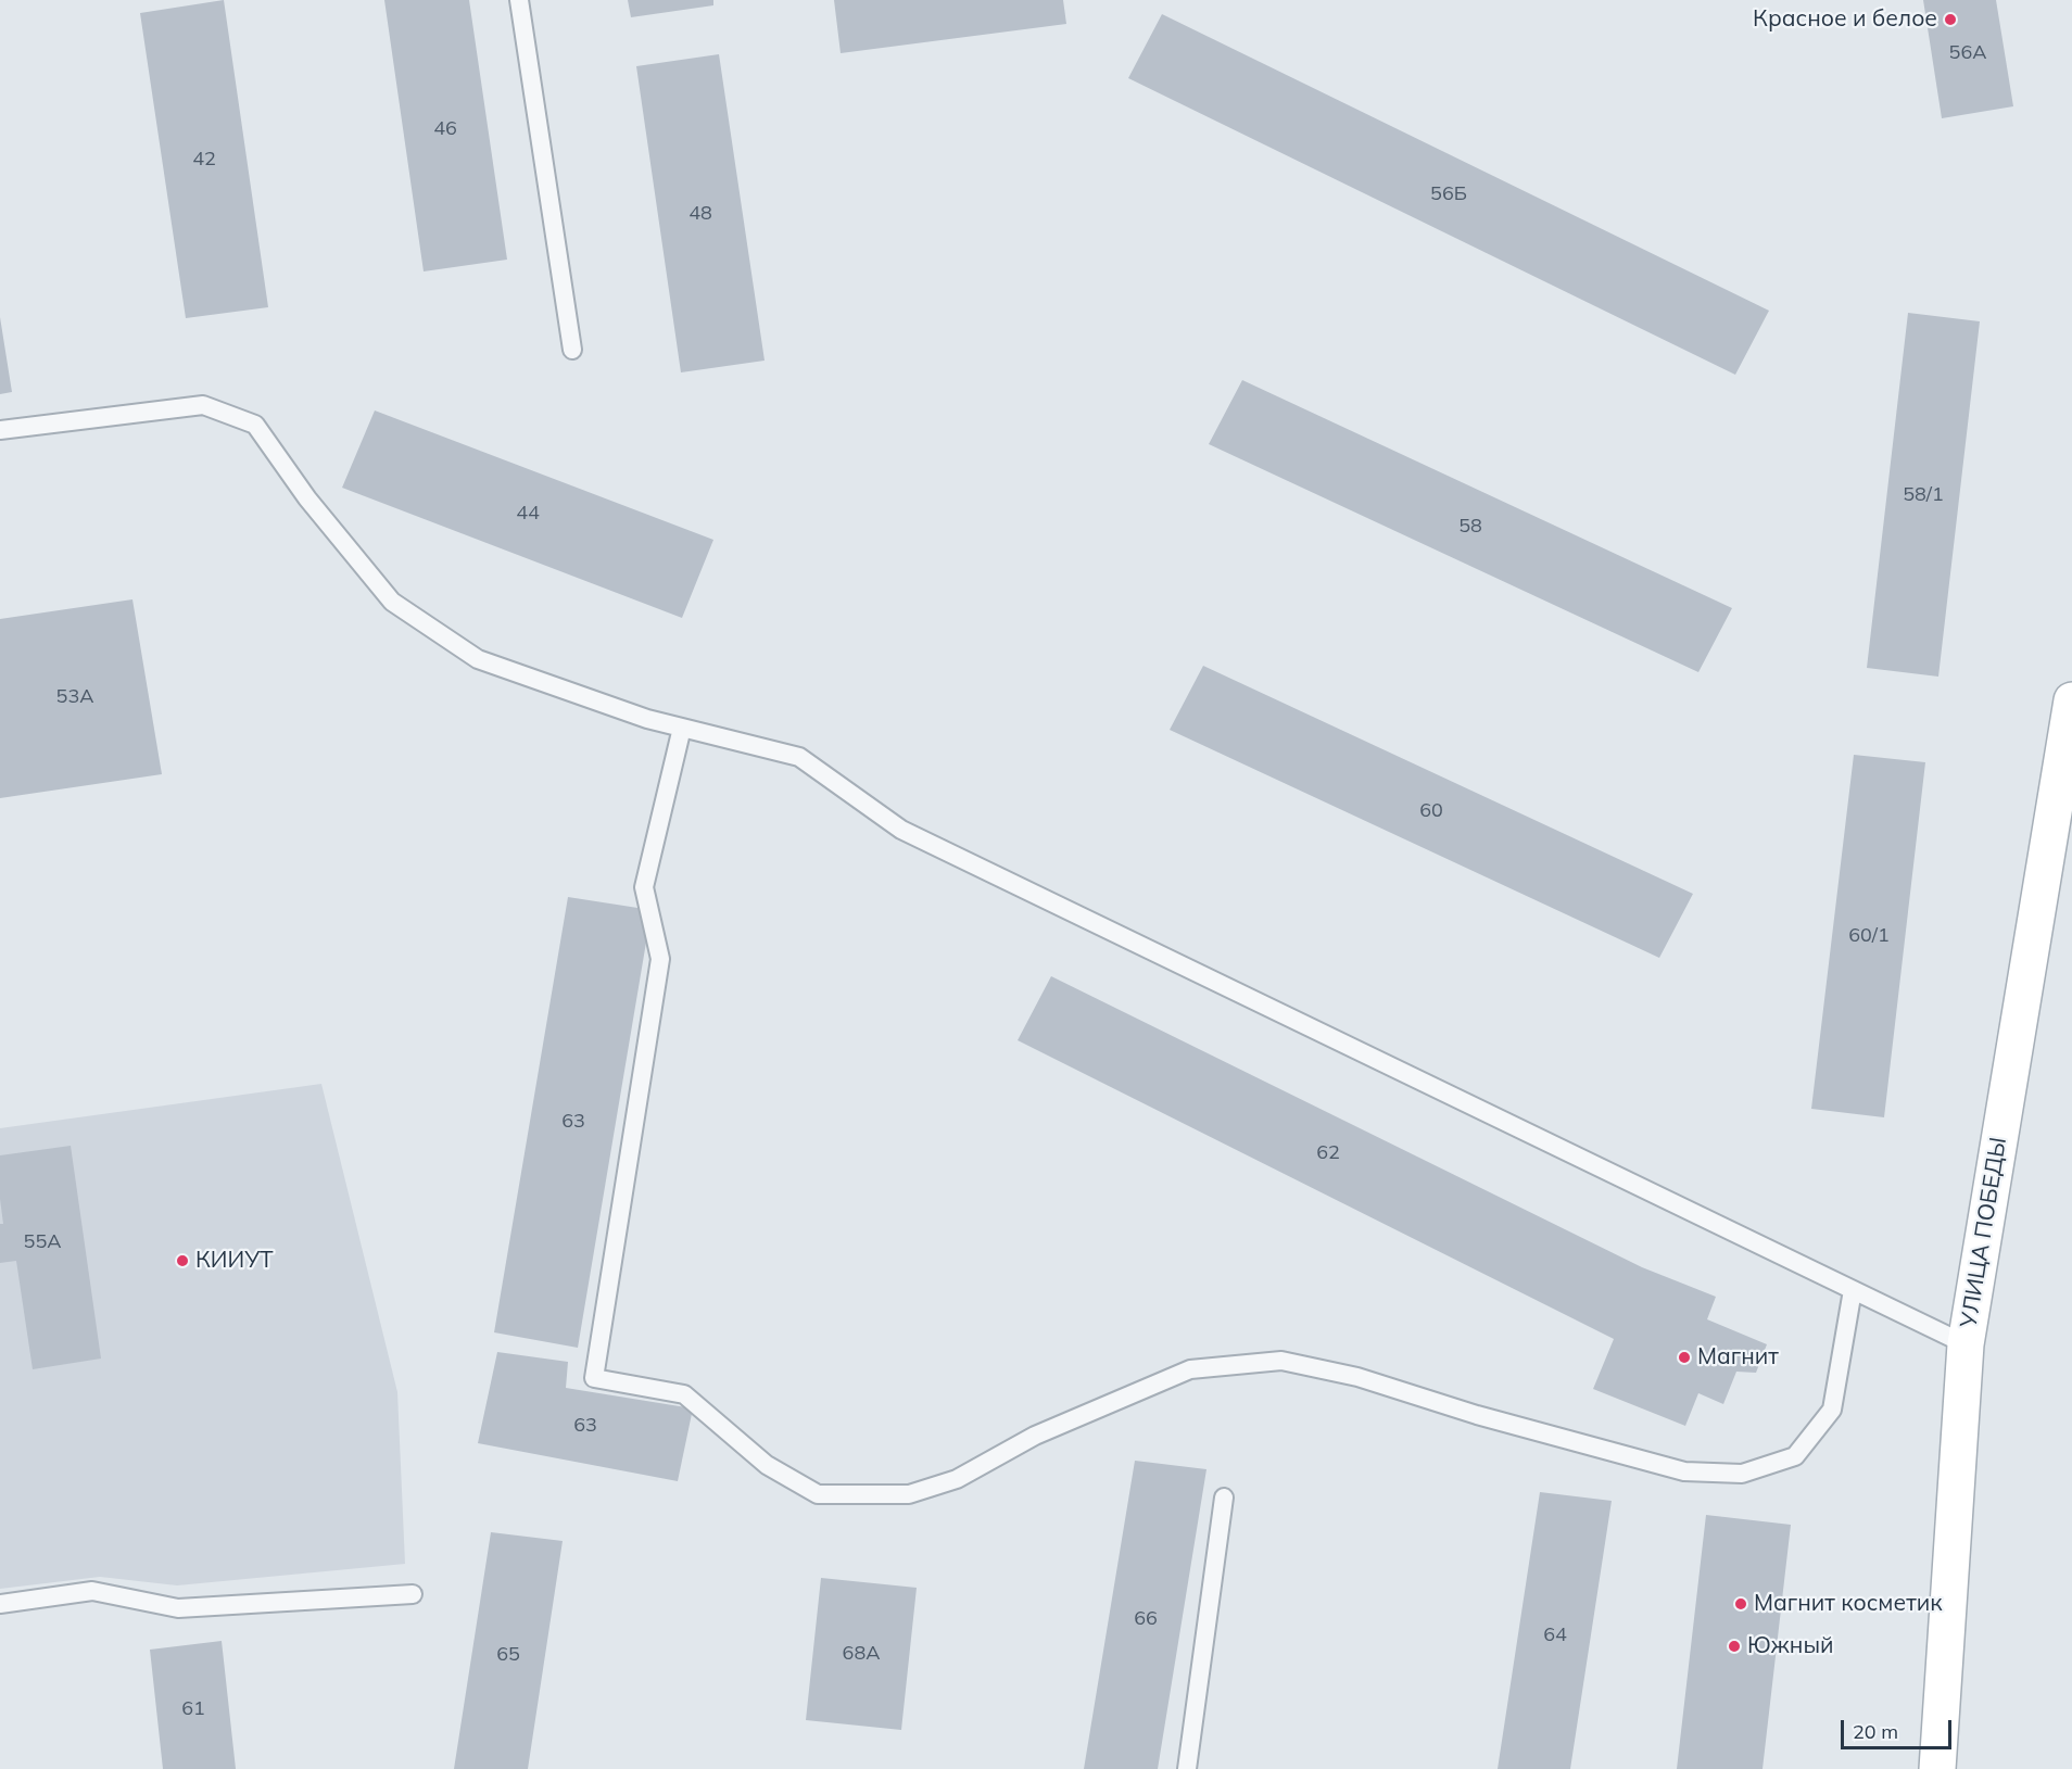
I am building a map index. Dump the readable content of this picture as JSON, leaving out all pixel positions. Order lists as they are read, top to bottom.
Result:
{
  "streets": {
    "street": ["УЛИЦА ПОБЕДЫ"]
  },
  "places": [
    "Красное и белое",
    "КИИУТ",
    "Магнит",
    "Магнит косметик",
    "Южный"
  ],
  "house_numbers": [
    "56А",
    "46",
    "42",
    "56Б",
    "48",
    "58/1",
    "44",
    "58",
    "53А",
    "60",
    "60/1",
    "63",
    "62",
    "55А",
    "63",
    "66",
    "64",
    "68А",
    "65",
    "61"
  ],
  "scale_bar": "20 m"
}
